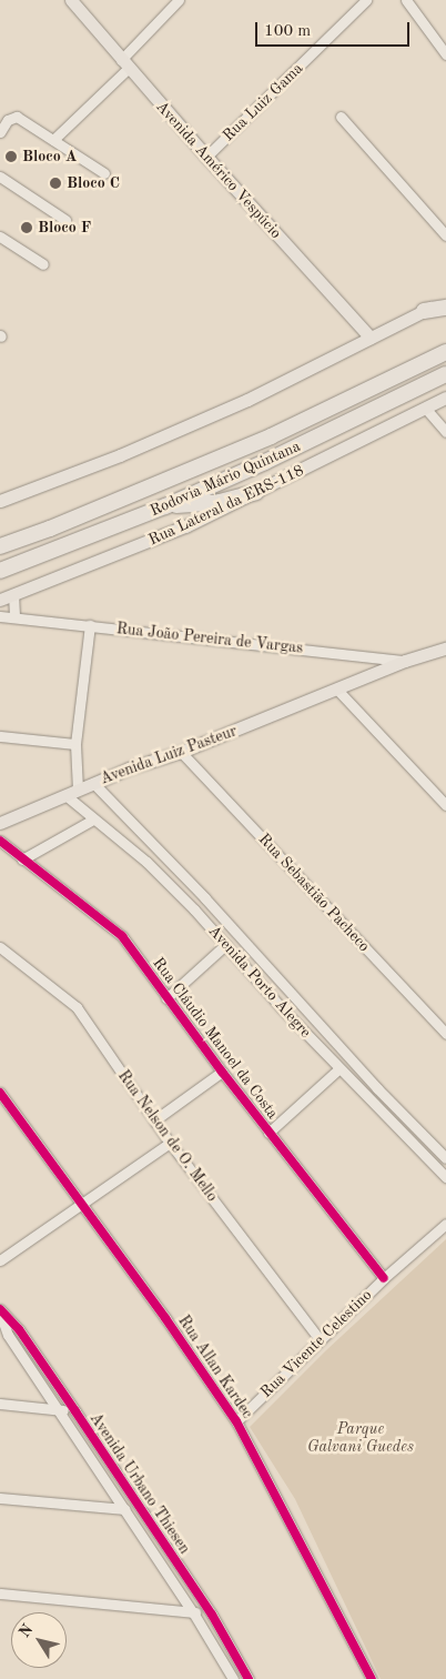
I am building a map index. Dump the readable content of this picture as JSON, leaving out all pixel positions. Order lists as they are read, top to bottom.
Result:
{
  "streets": {
    "highway": ["Rodovia Mário Quintana"],
    "main road": ["Avenida Américo Vespúcio", "Rua Lateral da ERS-118", "Avenida Luiz Pasteur"],
    "street": [
      "Rua Luiz Gama",
      "Rua João Pereira de Vargas",
      "Rua Sebastião Pacheco",
      "Avenida Porto Alegre",
      "Rua Cláudio Manoel da Costa",
      "Rua Nelson de O. Mello",
      "Rua Vicente Celestino",
      "Rua Allan Kardec",
      "Avenida Urbano Thiesen"
    ]
  },
  "crossings": [
    ["Rua Luiz Gama", "Avenida Américo Vespúcio"],
    ["Rua João Pereira de Vargas", "Avenida Luiz Pasteur"],
    ["Avenida Luiz Pasteur", "Rua Sebastião Pacheco"],
    ["Avenida Luiz Pasteur", "Avenida Porto Alegre"],
    ["Rua Cláudio Manoel da Costa", "Rua Vicente Celestino"],
    ["Rua Nelson de O. Mello", "Rua Vicente Celestino"],
    ["Rua Vicente Celestino", "Rua Allan Kardec"]
  ],
  "parks": ["Parque Galvani Guedes"],
  "places": ["Bloco A", "Bloco C", "Bloco F"],
  "scale_bar": "100 m",
  "north": "top left"
}
